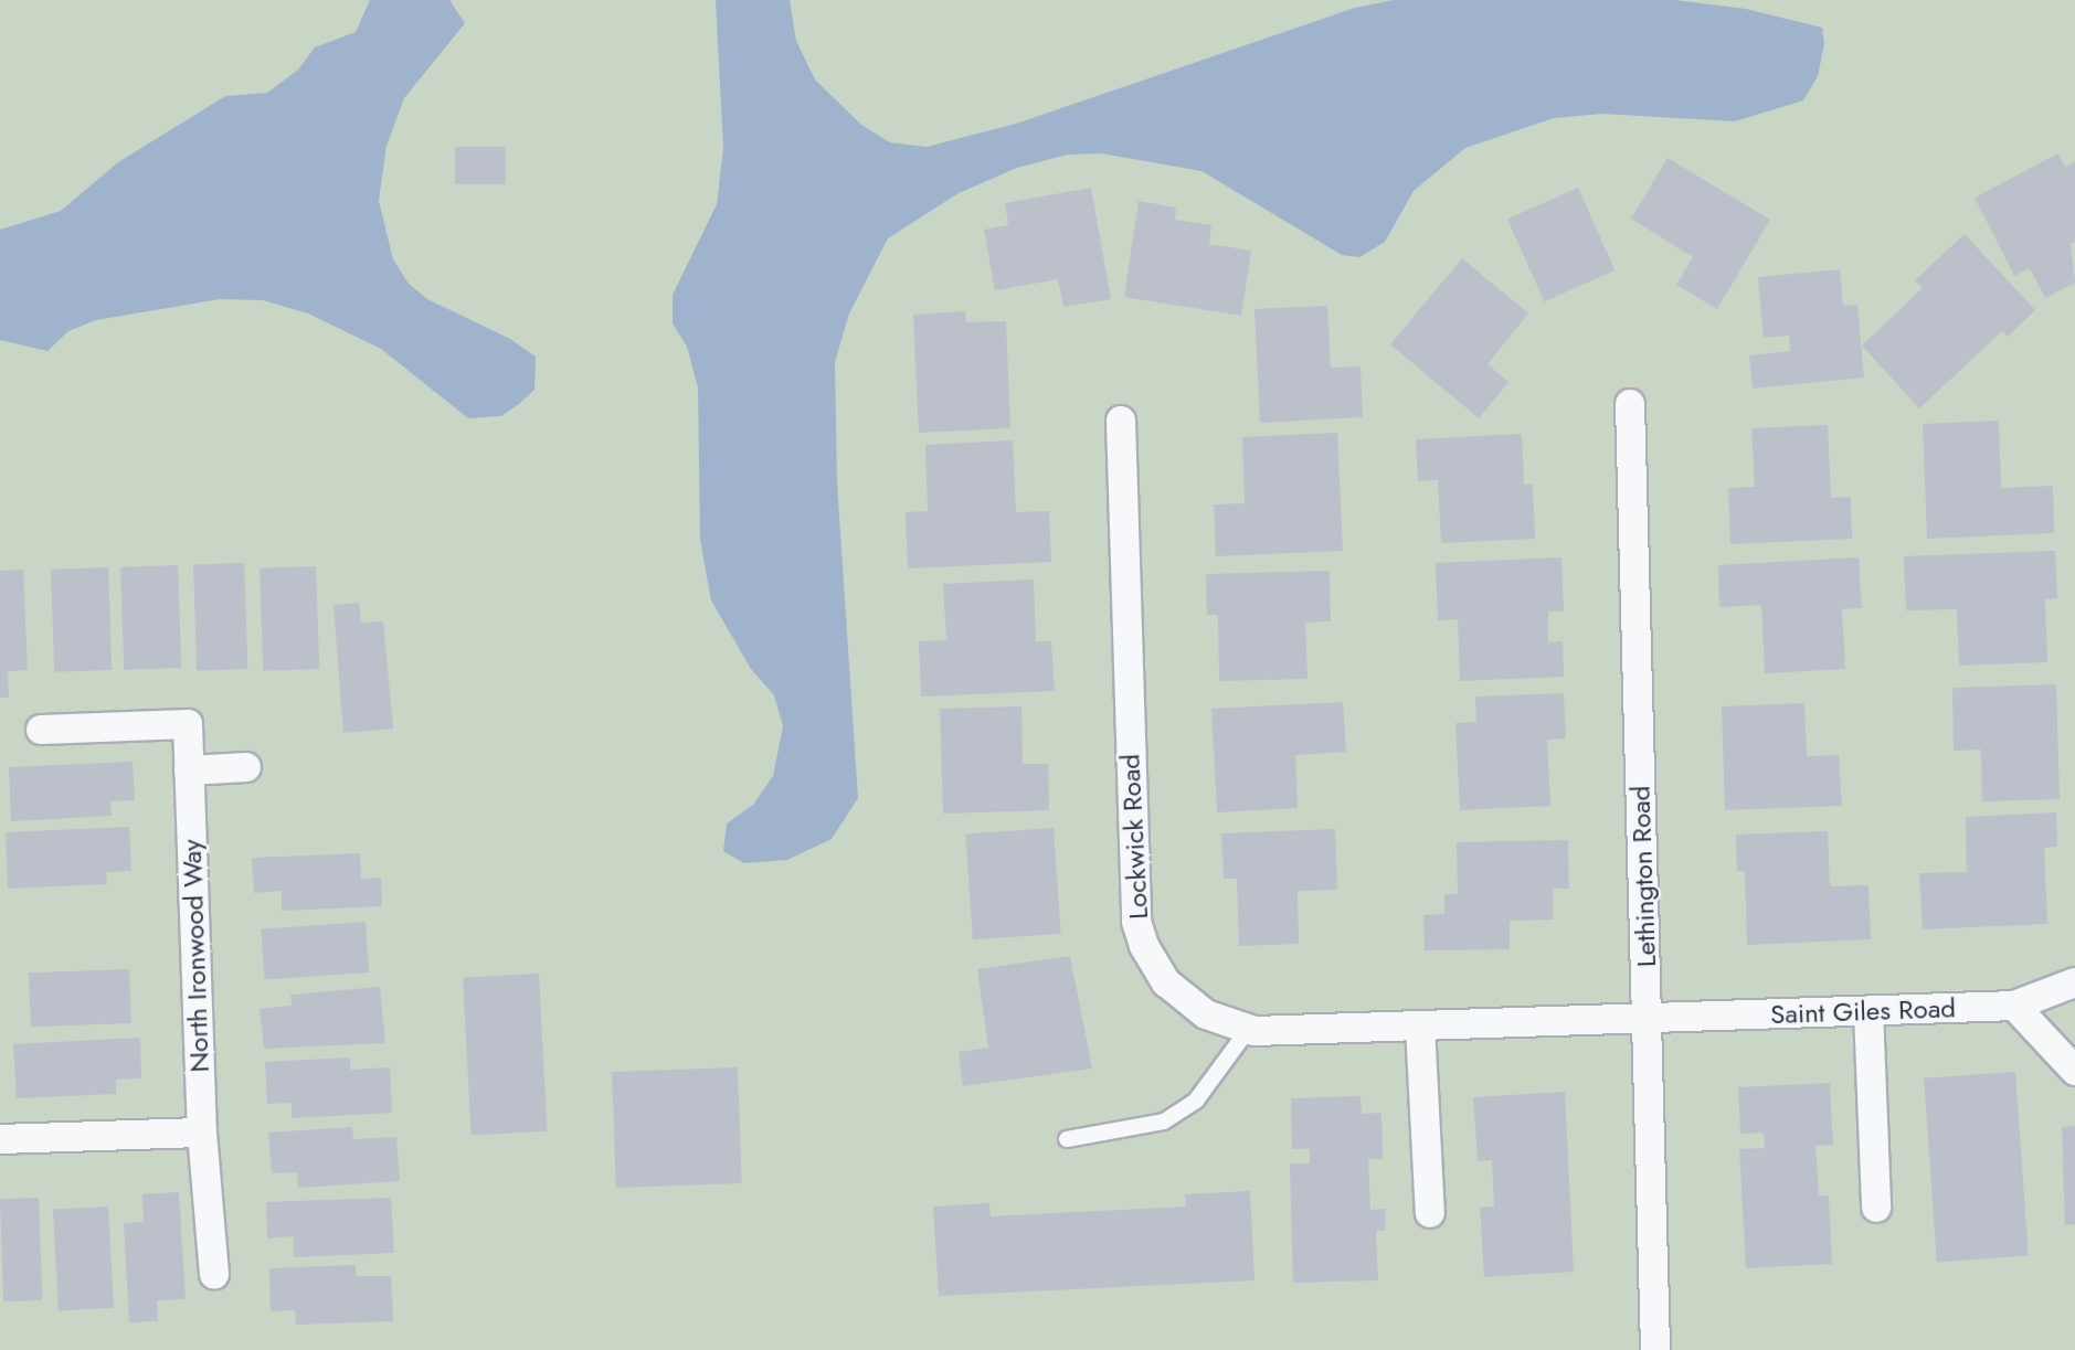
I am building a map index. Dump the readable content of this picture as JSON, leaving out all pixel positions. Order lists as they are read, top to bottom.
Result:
{
  "streets": {
    "street": [
      "Lockwick Road",
      "Lethington Road",
      "North Ironwood Way",
      "Saint Giles Road"
    ]
  },
  "crossings": [
    ["Lockwick Road", "Lethington Road"],
    ["Lockwick Road", "Saint Giles Road"],
    ["Lethington Road", "Saint Giles Road"]
  ]
}
